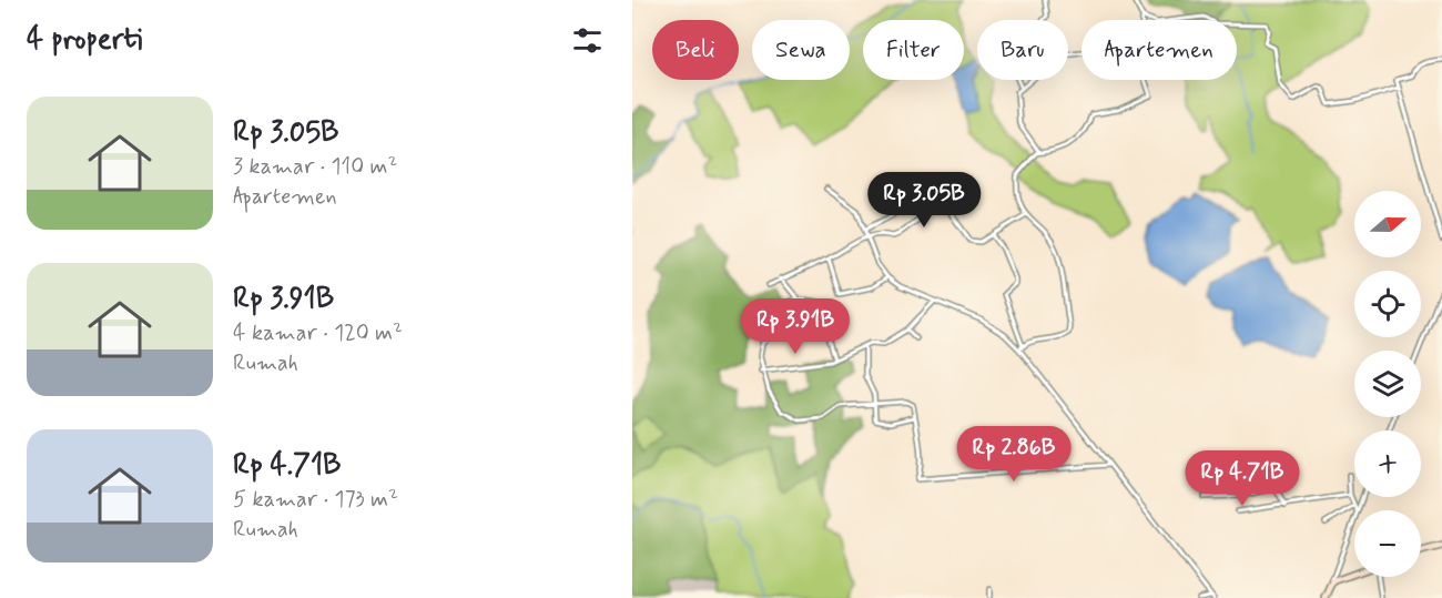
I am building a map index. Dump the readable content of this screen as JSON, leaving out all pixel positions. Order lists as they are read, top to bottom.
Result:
{
  "north": "right",
  "page": {
    "heading": "4 properti",
    "chip": [
      "Beli",
      "Sewa",
      "Filter",
      "Baru",
      "Apartemen"
    ],
    "list": [
      {
        "name": "Rp 3.05B",
        "note": "3 kamar · 110 m² · Apartemen"
      },
      {
        "name": "Rp 3.91B",
        "note": "4 kamar · 120 m² · Rumah"
      },
      {
        "name": "Rp 4.71B",
        "note": "5 kamar · 173 m² · Rumah"
      }
    ],
    "price": [
      "Rp 3.05B",
      "Rp 3.91B",
      "Rp 2.86B",
      "Rp 4.71B"
    ],
    "map_buttons": ["+", "−"]
  }
}
